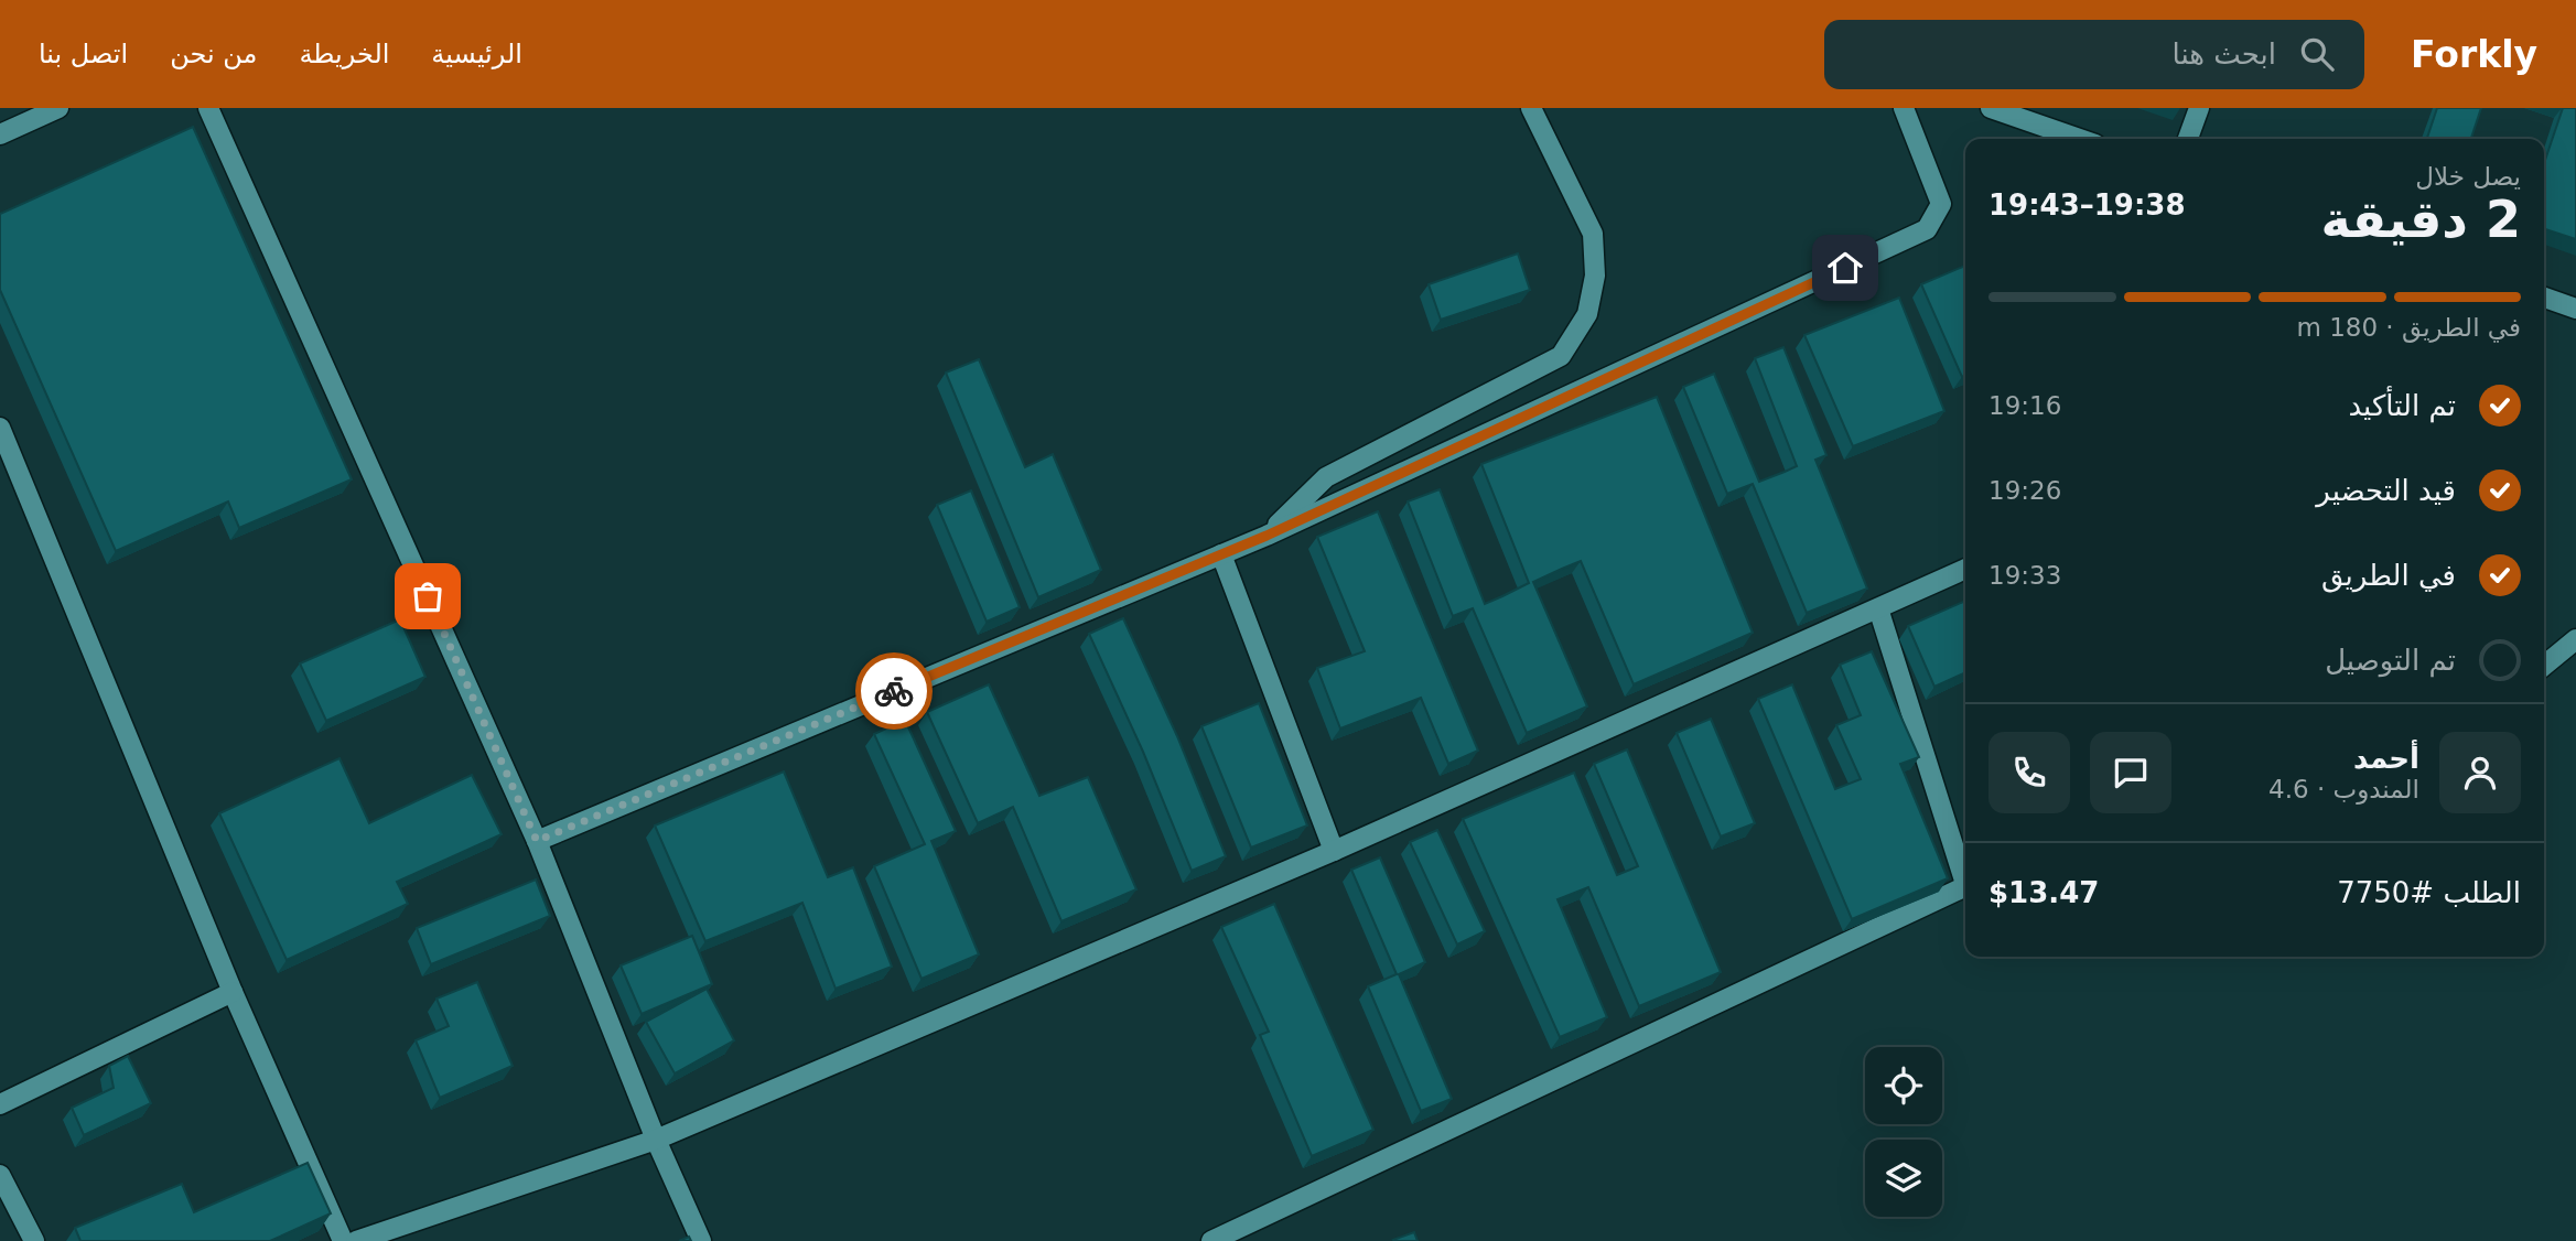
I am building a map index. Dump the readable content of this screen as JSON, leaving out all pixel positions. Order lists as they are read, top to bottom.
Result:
{
  "page": {
    "header": "Forkly",
    "search": "ابحث هنا",
    "nav": [
      "الرئيسية",
      "الخريطة",
      "من نحن",
      "اتصل بنا"
    ],
    "heading": ["2 دقيقة", "يصل خلال", "19:38–19:43"],
    "panel": [
      "أحمد",
      "المندوب · 4.6",
      "الطلب #7750",
      "$13.47"
    ],
    "bar": "في الطريق · 180 m",
    "list": [
      ["تم التأكيد", "19:16"],
      ["قيد التحضير", "19:26"],
      ["في الطريق", "19:33"],
      "تم التوصيل"
    ]
  }
}
